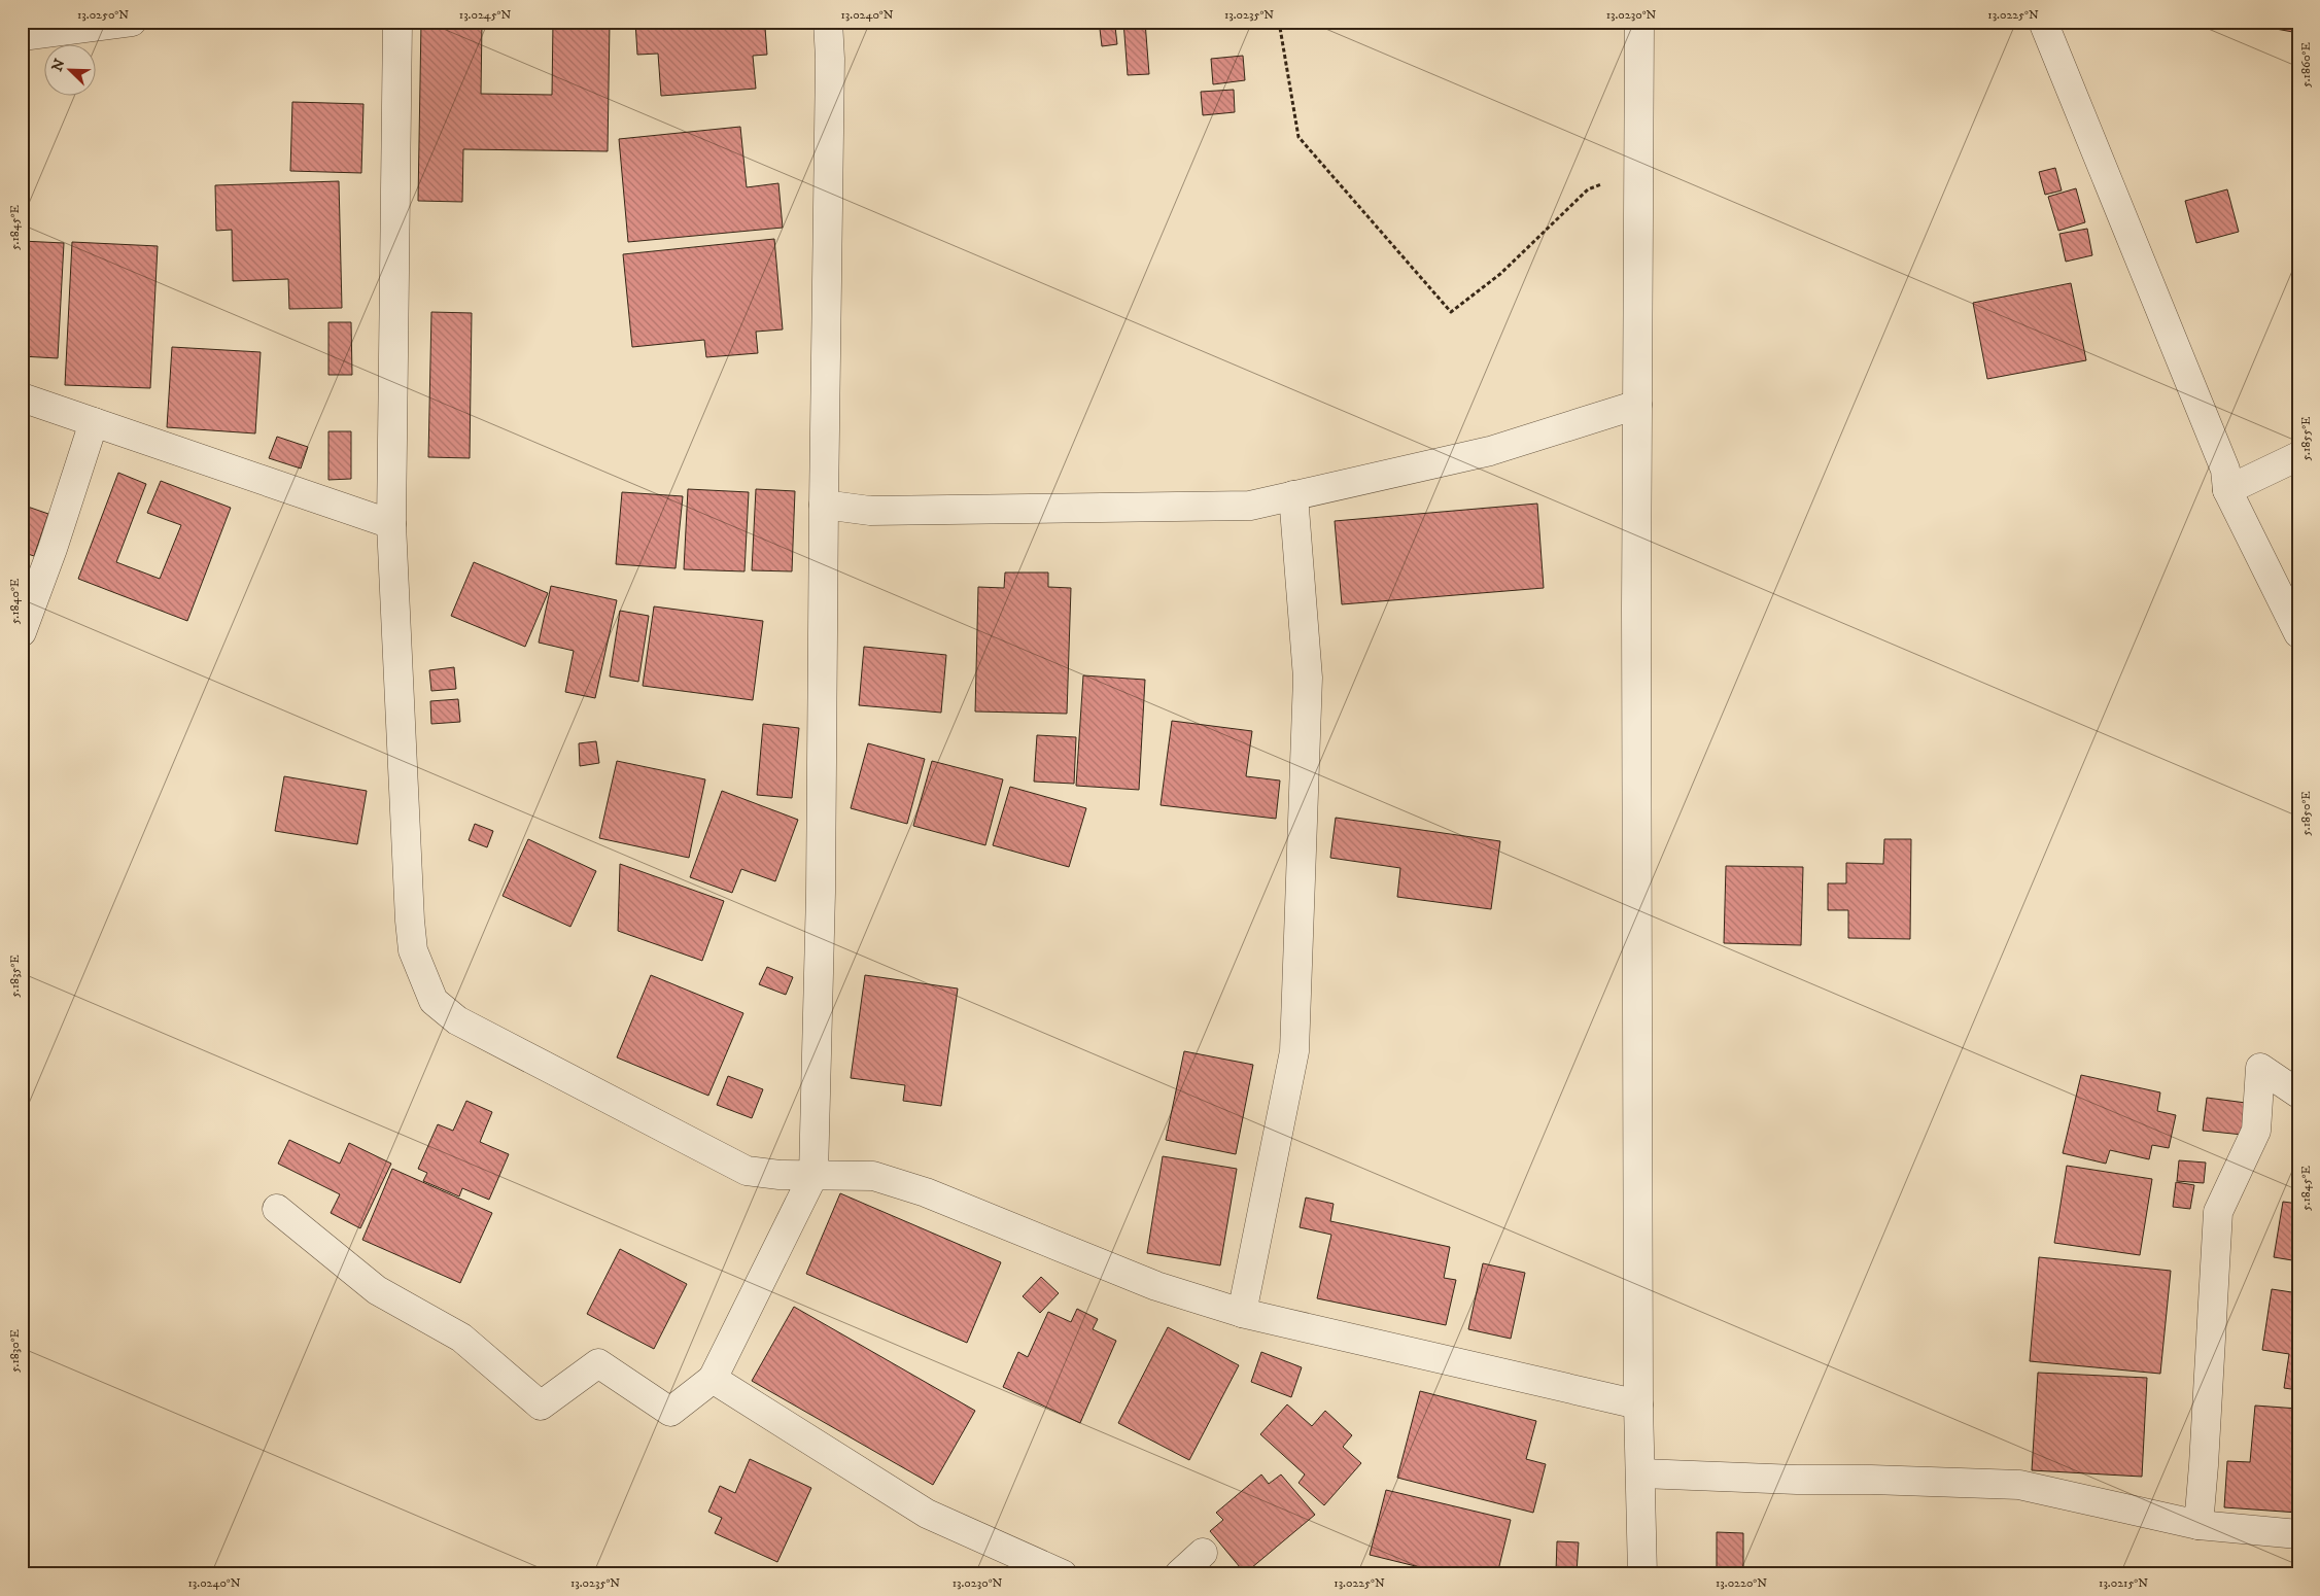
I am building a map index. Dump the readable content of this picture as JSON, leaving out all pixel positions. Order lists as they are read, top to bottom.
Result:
{
  "north": "top left",
  "coordinates": [
    "13.0250°N",
    "13.0245°N",
    "13.0240°N",
    "13.0235°N",
    "13.0230°N",
    "13.0225°N",
    "5.1860°E",
    "5.1845°E",
    "5.1855°E",
    "5.1840°E",
    "5.1850°E",
    "5.1835°E",
    "5.1830°E",
    "13.0220°N",
    "13.0215°N"
  ]
}
